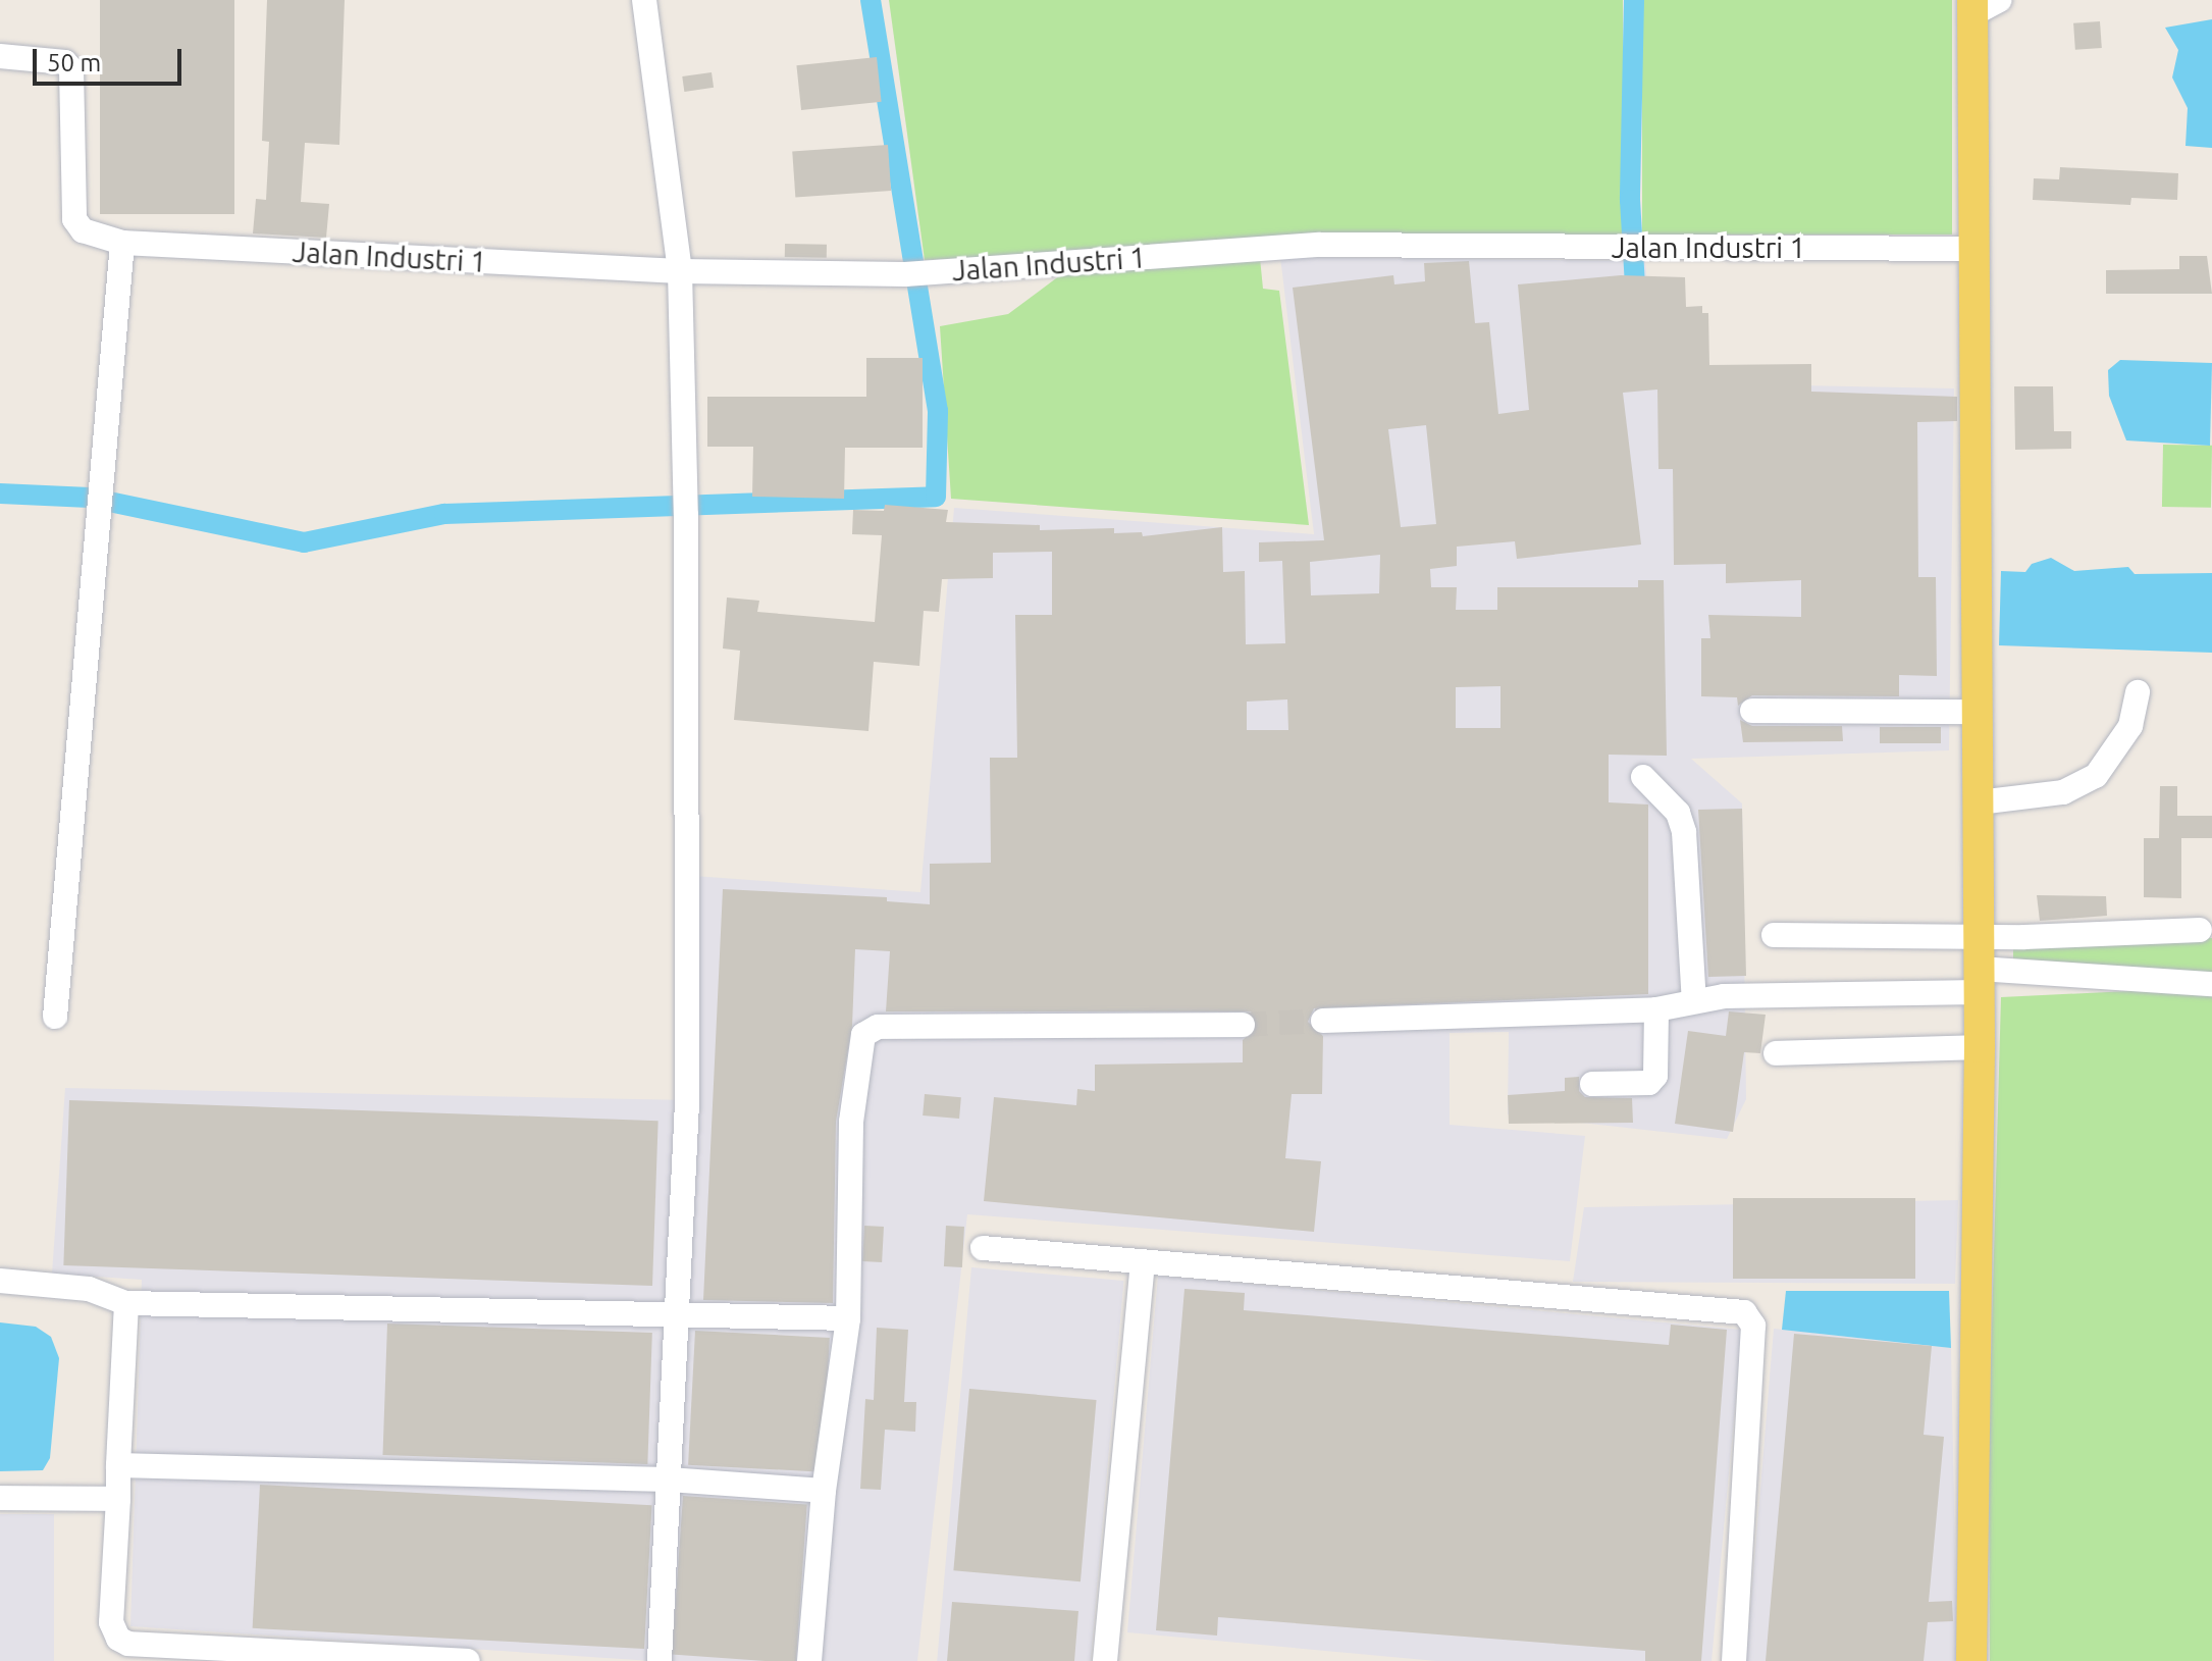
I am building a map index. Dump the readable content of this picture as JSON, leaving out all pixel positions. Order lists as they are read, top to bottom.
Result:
{
  "streets": {
    "street": ["Jalan Industri 1"]
  },
  "scale_bar": "50 m"
}
